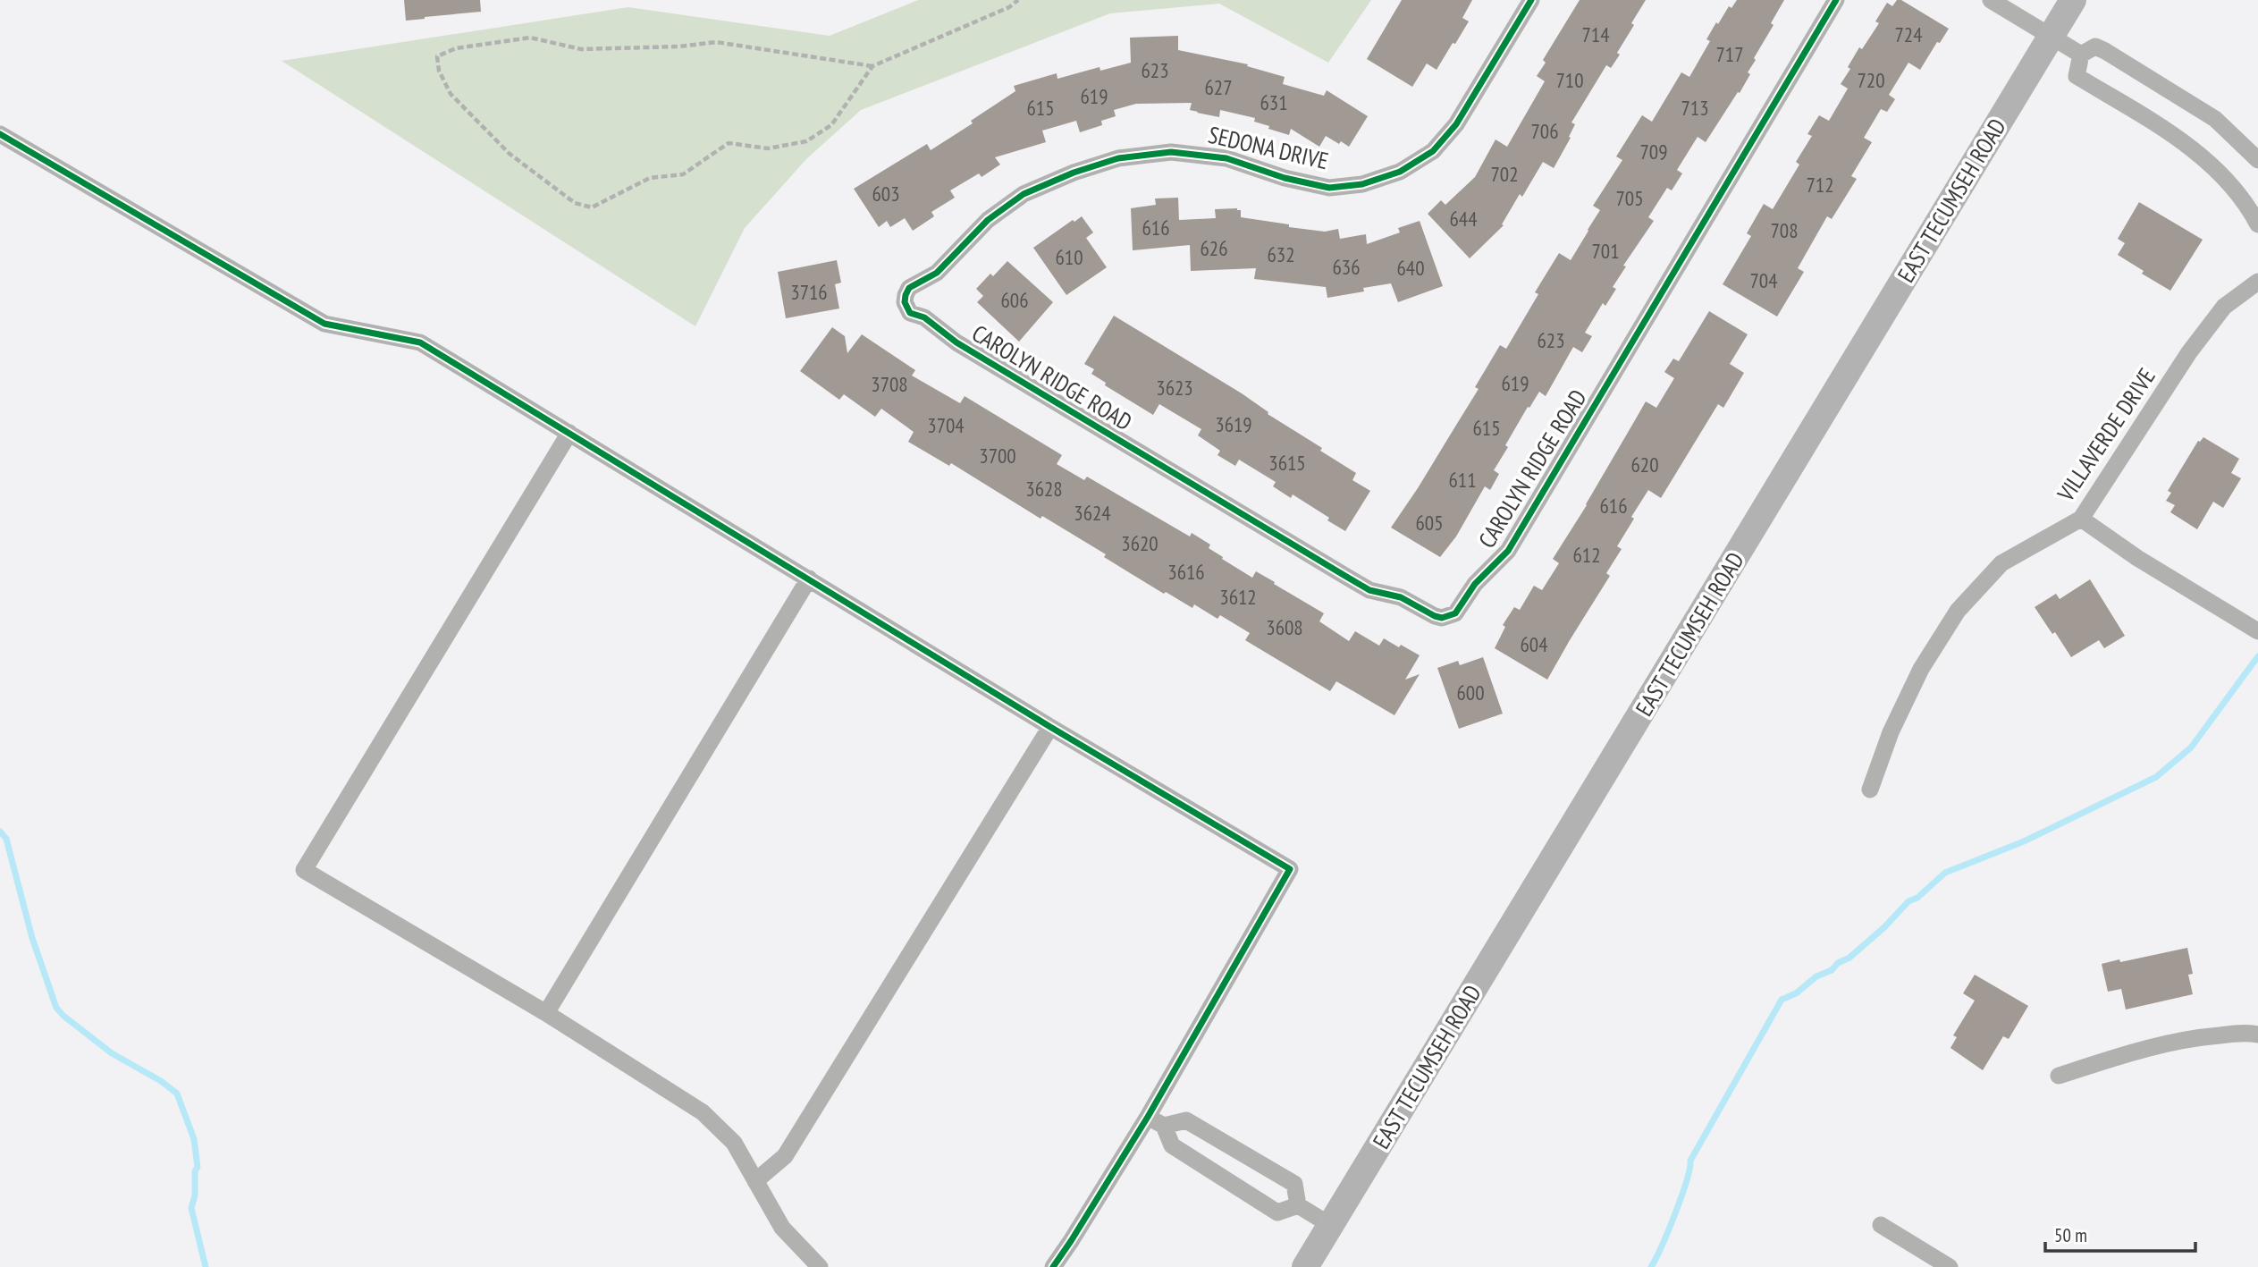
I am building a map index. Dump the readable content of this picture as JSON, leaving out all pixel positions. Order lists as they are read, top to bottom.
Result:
{
  "streets": {
    "main road": ["EAST TECUMSEH ROAD"],
    "street": ["SEDONA DRIVE", "CAROLYN RIDGE ROAD", "VILLAVERDE DRIVE"]
  },
  "crossings": [
    ["SEDONA DRIVE", "CAROLYN RIDGE ROAD"]
  ],
  "house_numbers": [
    "714",
    "724",
    "717",
    "623",
    "710",
    "720",
    "627",
    "619",
    "631",
    "615",
    "713",
    "706",
    "709",
    "702",
    "712",
    "603",
    "705",
    "644",
    "616",
    "708",
    "626",
    "701",
    "632",
    "610",
    "636",
    "640",
    "704",
    "3716",
    "606",
    "623",
    "619",
    "3708",
    "3623",
    "3619",
    "3704",
    "615",
    "3700",
    "3615",
    "620",
    "611",
    "3628",
    "616",
    "3624",
    "605",
    "3620",
    "612",
    "3616",
    "3612",
    "3608",
    "604",
    "600"
  ],
  "scale_bar": "50 m"
}
